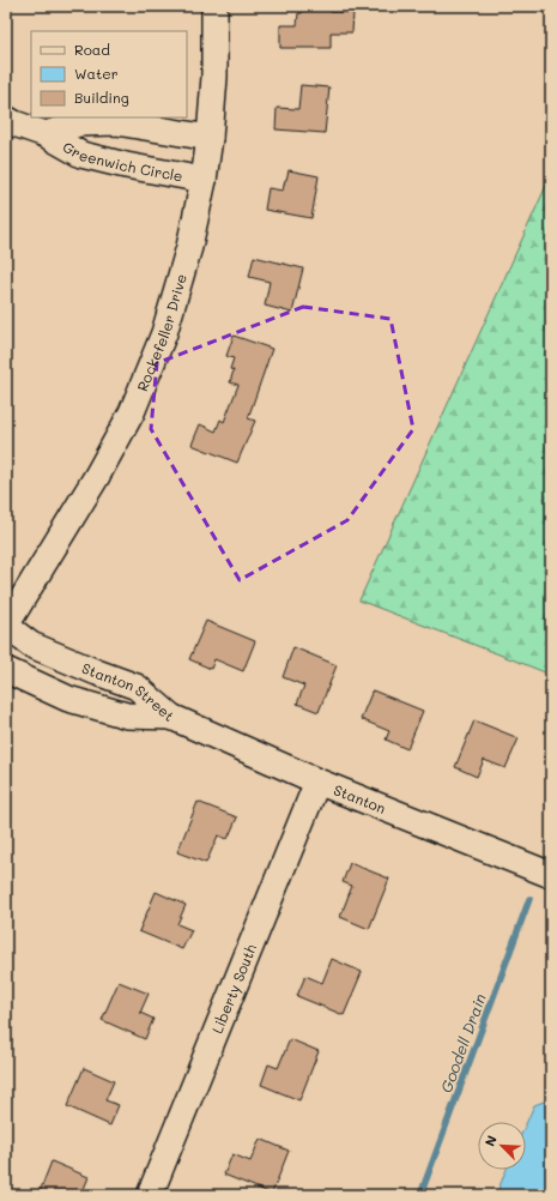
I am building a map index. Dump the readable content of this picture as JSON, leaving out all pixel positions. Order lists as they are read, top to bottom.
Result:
{
  "streets": {
    "street": [
      "Greenwich Circle",
      "Rockefeller Drive",
      "Stanton Street",
      "Stanton",
      "Liberty South"
    ]
  },
  "crossings": [
    ["Greenwich Circle", "Rockefeller Drive"],
    ["Rockefeller Drive", "Stanton Street"],
    ["Stanton Street", "Stanton"],
    ["Stanton", "Liberty South"]
  ],
  "water": ["Goodell Drain"],
  "legend": ["Road", "Water", "Building"],
  "north": "top left"
}
